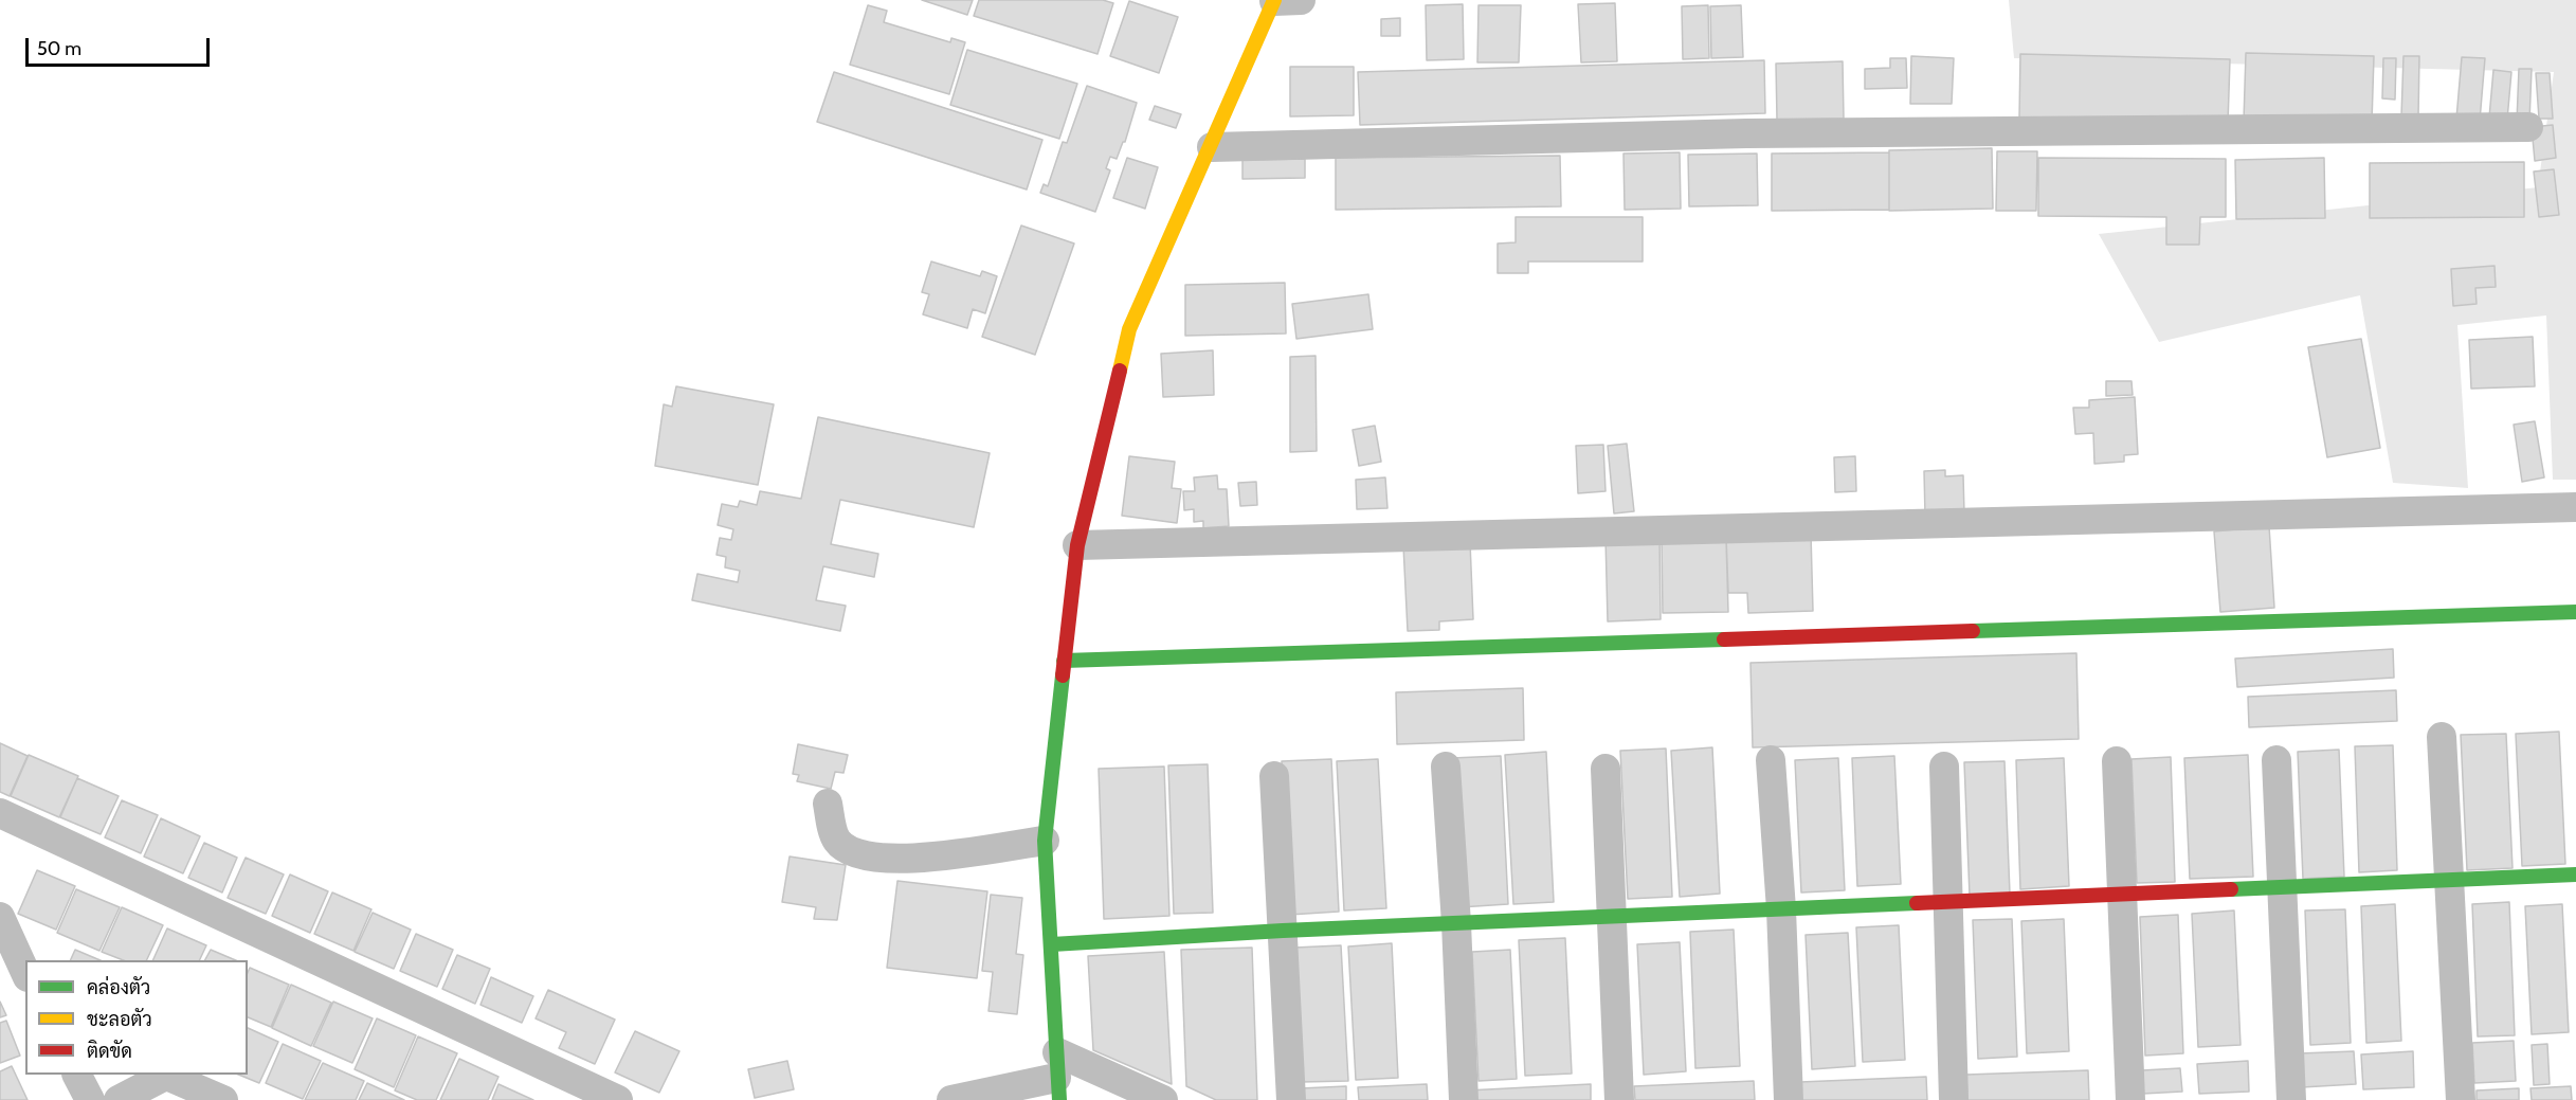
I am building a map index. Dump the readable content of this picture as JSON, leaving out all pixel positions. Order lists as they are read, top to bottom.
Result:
{
  "legend": ["คล่องตัว", "ชะลอตัว", "ติดขัด"],
  "scale_bar": "50 m"
}
